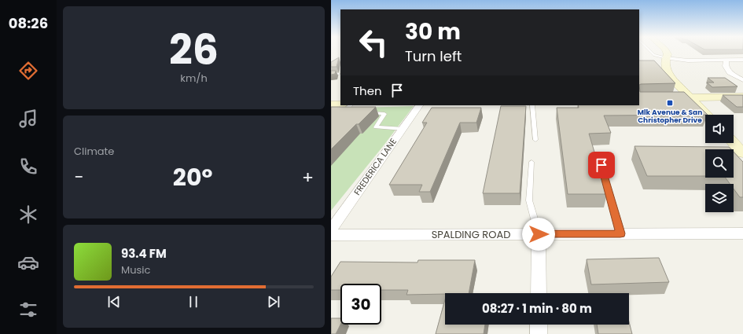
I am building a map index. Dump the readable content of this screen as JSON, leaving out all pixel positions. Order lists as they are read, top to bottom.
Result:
{
  "streets": {
    "street": ["FREDERICA LANE", "SPALDING ROAD"]
  },
  "places": {
    "transit": ["Mlk Avenue & San Christopher Drive"]
  },
  "page": {
    "tabs": "08:26",
    "tile": [
      ["26", "km/h"],
      "Climate"
    ],
    "turn": ["30 m", "Turn left"],
    "then": "Then",
    "heat": ["−", "20°", "+"],
    "song": ["93.4 FM", "Music"],
    "limit": "30",
    "trip": "08:27 · 1 min · 80 m"
  }
}
